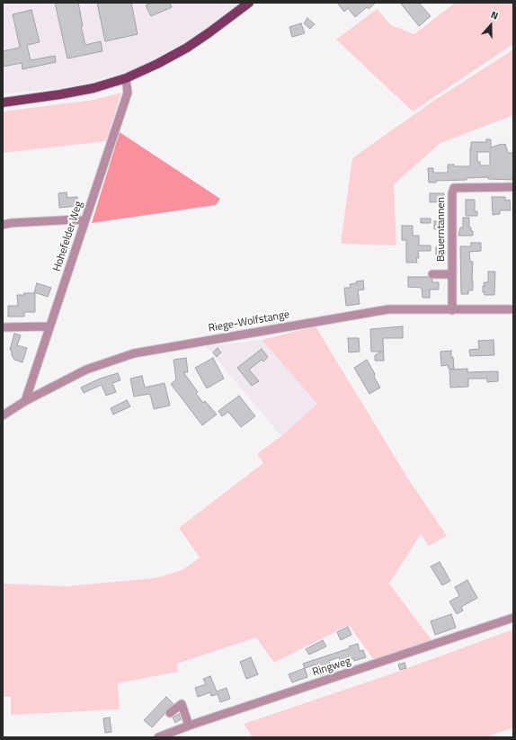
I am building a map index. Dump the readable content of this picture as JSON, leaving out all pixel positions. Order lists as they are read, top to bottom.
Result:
{
  "streets": {
    "street": [
      "Bauerntannen",
      "Hohefelder Weg",
      "Riege-Wolfstange",
      "Ringweg"
    ]
  },
  "crossings": [
    ["Bauerntannen", "Riege-Wolfstange"],
    ["Hohefelder Weg", "Riege-Wolfstange"]
  ],
  "north": "top"
}
